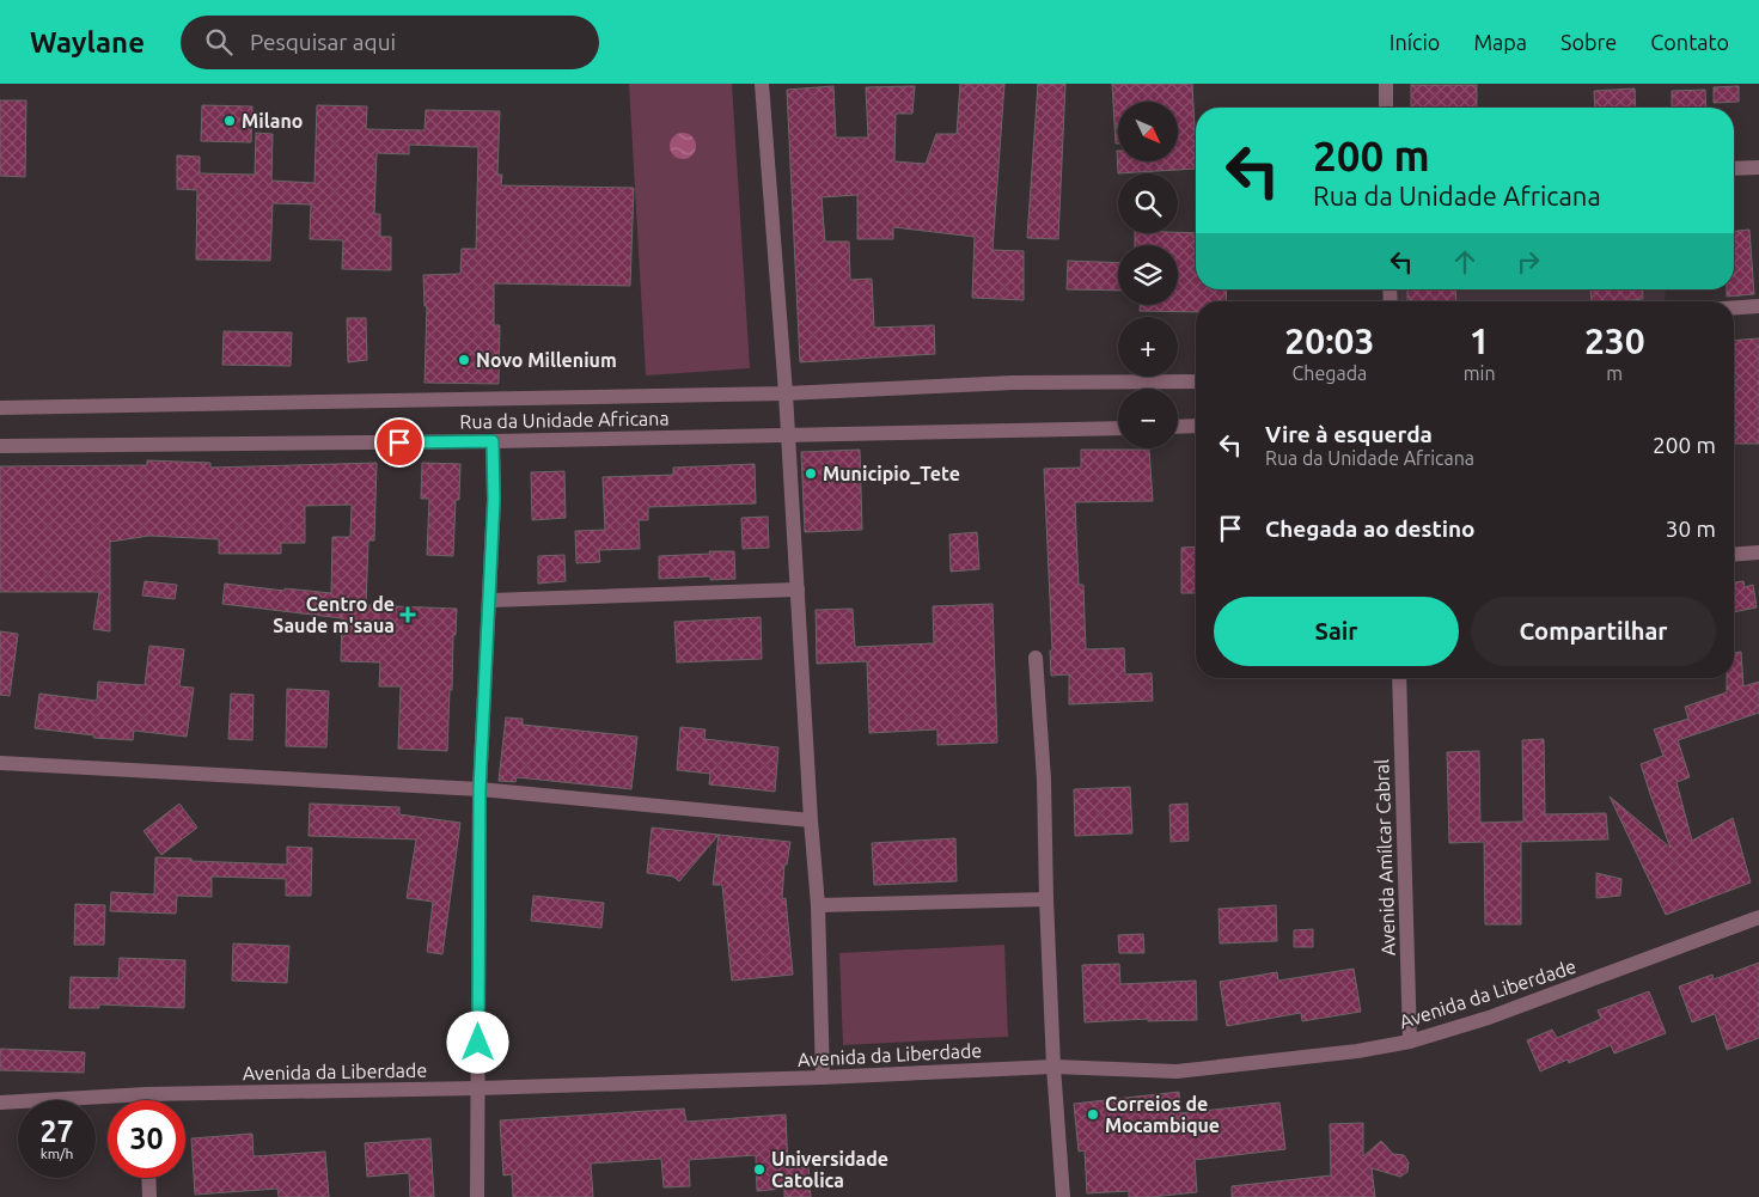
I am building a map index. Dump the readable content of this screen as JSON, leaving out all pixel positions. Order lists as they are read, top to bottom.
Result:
{
  "streets": {
    "street": ["Rua da Unidade Africana", "Avenida Amílcar Cabral", "Avenida da Liberdade"]
  },
  "crossings": [
    ["Avenida Amílcar Cabral", "Avenida da Liberdade"]
  ],
  "places": {
    "other": [
      "Milano",
      "Novo Millenium",
      "Municipio_Tete",
      "Correios de Mocambique",
      "Universidade Catolica"
    ],
    "health": ["Centro de Saude m'saua"]
  },
  "north": "bottom right",
  "page": {
    "header": "Waylane",
    "search": "Pesquisar aqui",
    "nav": [
      "Início",
      "Mapa",
      "Sobre",
      "Contato"
    ],
    "map_buttons": ["+", "−"],
    "turn": ["200 m", "Rua da Unidade Africana"],
    "eta": [
      "20:03",
      "Chegada",
      "1",
      "min",
      "230",
      "m"
    ],
    "list": [
      {
        "name": "Vire à esquerda",
        "note": "Rua da Unidade Africana",
        "value": "200 m"
      },
      {
        "name": "Chegada ao destino",
        "value": "30 m"
      }
    ],
    "buttons": ["Sair", "Compartilhar"],
    "speed": "27 km/h",
    "limit": "30"
  }
}
